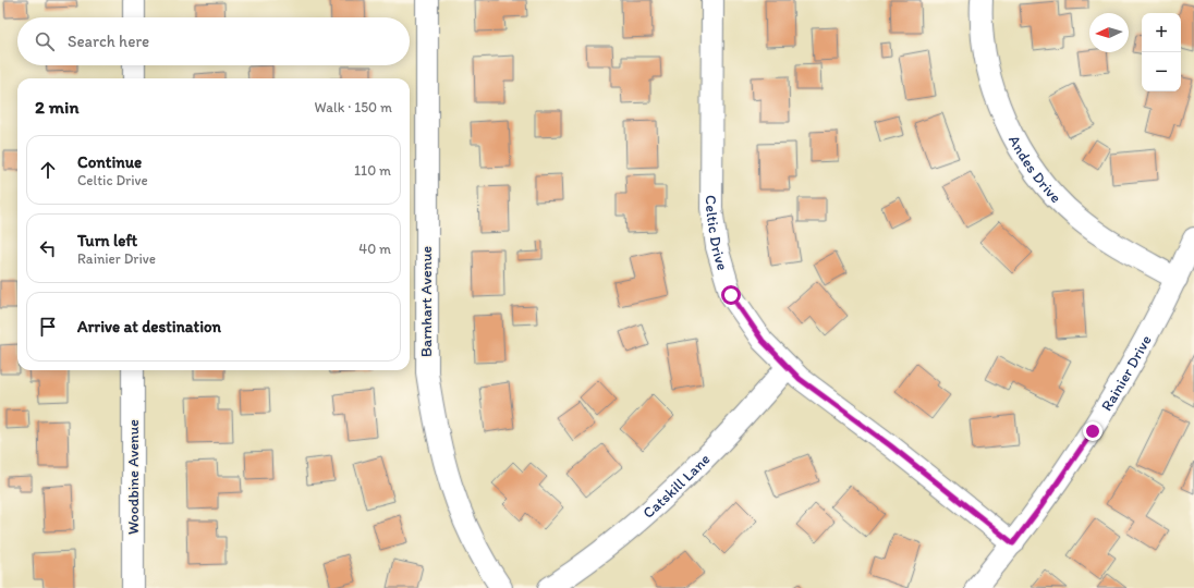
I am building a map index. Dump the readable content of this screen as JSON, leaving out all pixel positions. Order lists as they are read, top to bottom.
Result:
{
  "streets": {
    "street": [
      "Andes Drive",
      "Celtic Drive",
      "Barnhart Avenue",
      "Rainier Drive",
      "Woodbine Avenue",
      "Catskill Lane"
    ]
  },
  "crossings": [
    ["Andes Drive", "Rainier Drive"],
    ["Celtic Drive", "Rainier Drive"],
    ["Celtic Drive", "Catskill Lane"]
  ],
  "north": "left",
  "page": {
    "map_buttons": ["+", "−"],
    "search": "Search here",
    "heading": ["2 min", "Walk · 150 m"],
    "list": [
      ["Continue", "Celtic Drive", "110 m"],
      ["Turn left", "Rainier Drive", "40 m"],
      "Arrive at destination"
    ]
  }
}
